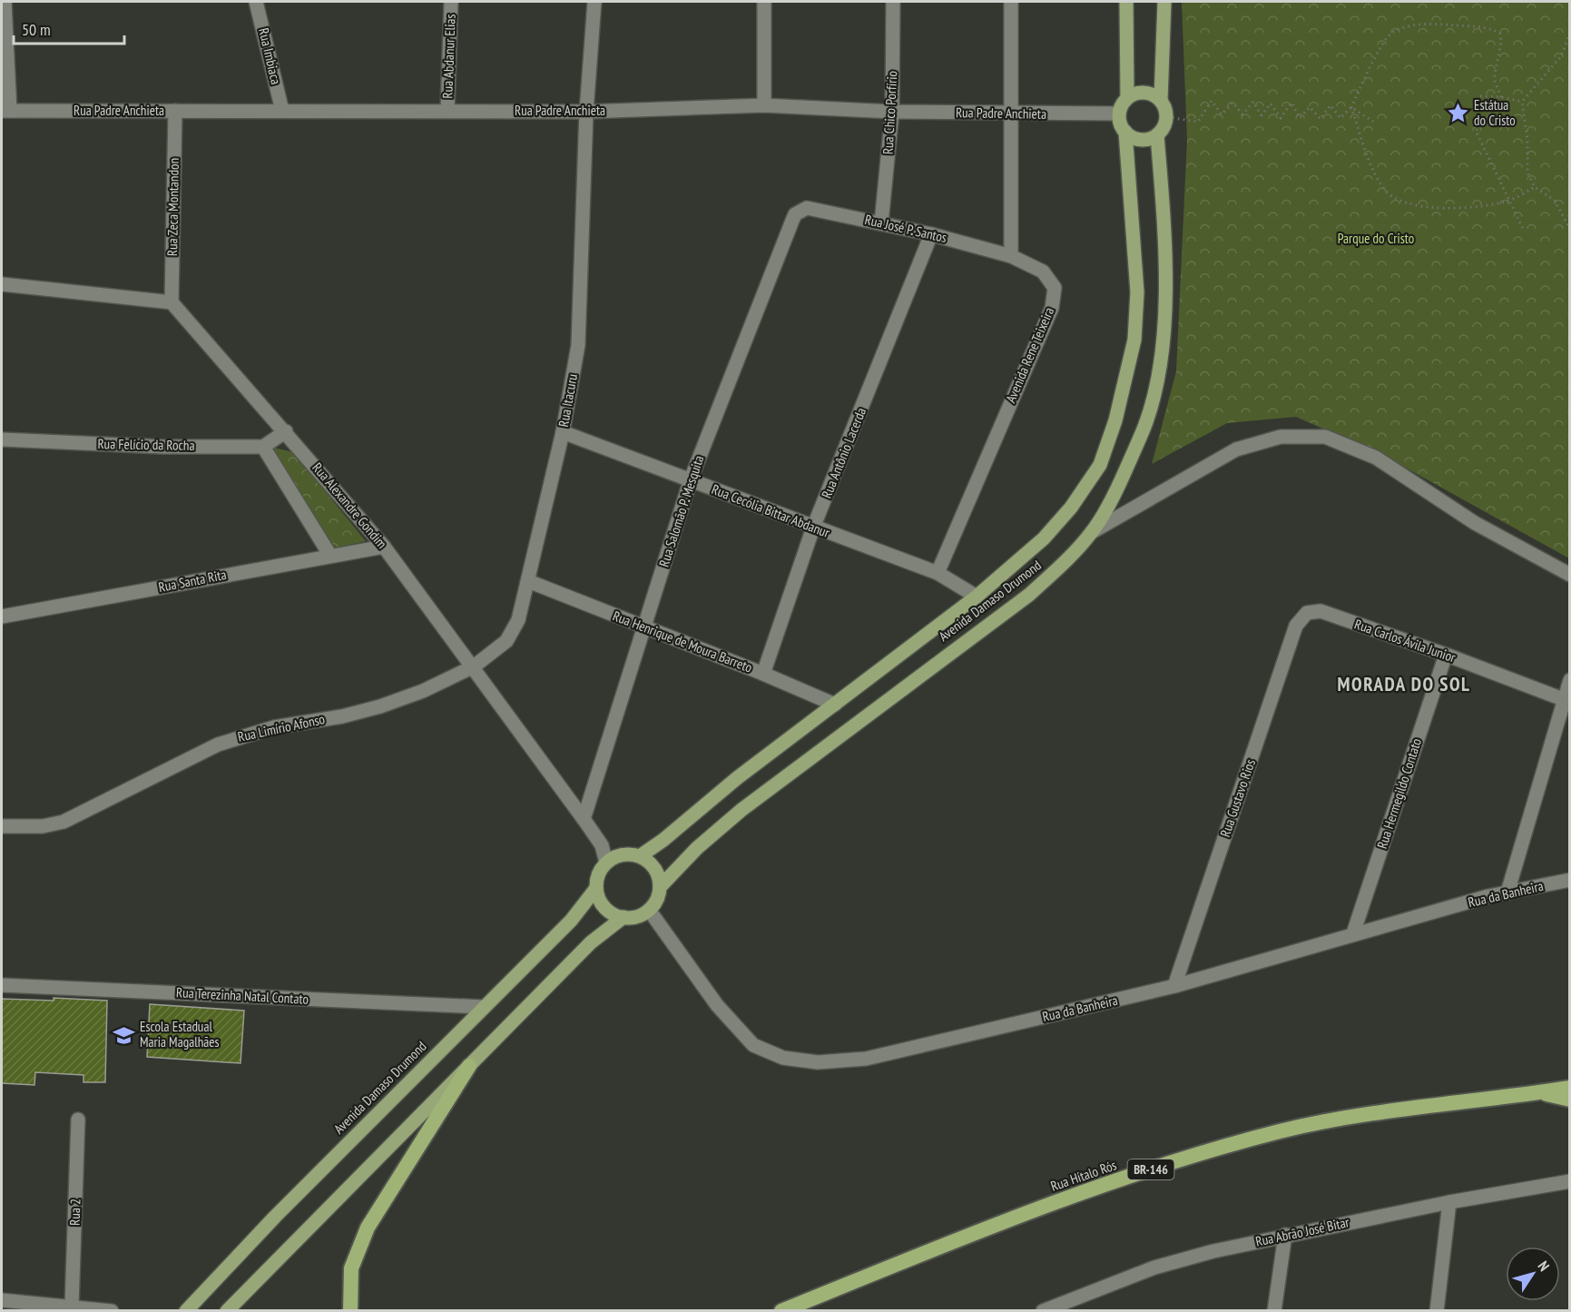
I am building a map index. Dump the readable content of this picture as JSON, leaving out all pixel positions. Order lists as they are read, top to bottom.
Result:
{
  "streets": {
    "highway": ["BR-146", "Rua Hítalo Rós"],
    "main road": ["Avenida Damaso Drumond"],
    "street": [
      "Rua Imbiaca",
      "Rua Abdanur Elias",
      "Rua Padre Anchieta",
      "Rua Chico Porfírio",
      "Rua Zeca Montandon",
      "Rua José P. Santos",
      "Avenida Rene Teixeira",
      "Rua Itacuru",
      "Rua Felício da Rocha",
      "Rua Antônio Lacerda",
      "Rua Alexandre Gondim",
      "Rua Salomão P. Mesquita",
      "Rua Cecólia Bittar Abdanur",
      "Rua Santa Rita",
      "Rua Carlos Ávila Junior",
      "Rua Henrique de Moura Barreto",
      "Rua Limírio Afonso",
      "Rua Hermegildo Contato",
      "Rua Gustavo Rios",
      "Rua da Banheira",
      "Rua Terezinha Natal Contato",
      "Rua 2",
      "Rua Abrão José Bitar"
    ]
  },
  "crossings": [
    ["Rua Imbiaca", "Rua Padre Anchieta"],
    ["Rua Abdanur Elias", "Rua Padre Anchieta"],
    ["Rua Padre Anchieta", "Rua Chico Porfírio"],
    ["Rua Padre Anchieta", "Rua Zeca Montandon"],
    ["Rua Padre Anchieta", "Rua Itacuru"],
    ["Rua Padre Anchieta", "Avenida Damaso Drumond"],
    ["Rua Chico Porfírio", "Rua José P. Santos"],
    ["Rua Zeca Montandon", "Rua Alexandre Gondim"],
    ["Rua José P. Santos", "Avenida Rene Teixeira"],
    ["Rua José P. Santos", "Rua Antônio Lacerda"],
    ["Rua José P. Santos", "Rua Salomão P. Mesquita"],
    ["Avenida Rene Teixeira", "Rua Cecólia Bittar Abdanur"],
    ["Rua Itacuru", "Rua Alexandre Gondim"],
    ["Rua Itacuru", "Rua Cecólia Bittar Abdanur"],
    ["Rua Itacuru", "Rua Henrique de Moura Barreto"],
    ["Rua Itacuru", "Rua Limírio Afonso"],
    ["Rua Antônio Lacerda", "Rua Cecólia Bittar Abdanur"],
    ["Rua Antônio Lacerda", "Rua Henrique de Moura Barreto"],
    ["Rua Alexandre Gondim", "Rua Salomão P. Mesquita"],
    ["Rua Alexandre Gondim", "Rua Santa Rita"],
    ["Rua Alexandre Gondim", "Avenida Damaso Drumond"],
    ["Rua Alexandre Gondim", "Rua Limírio Afonso"],
    ["Rua Alexandre Gondim", "Rua da Banheira"],
    ["Rua Salomão P. Mesquita", "Rua Cecólia Bittar Abdanur"],
    ["Rua Salomão P. Mesquita", "Rua Henrique de Moura Barreto"],
    ["Rua Cecólia Bittar Abdanur", "Avenida Damaso Drumond"],
    ["Avenida Damaso Drumond", "Rua Henrique de Moura Barreto"],
    ["Avenida Damaso Drumond", "Rua da Banheira"],
    ["Avenida Damaso Drumond", "Rua Terezinha Natal Contato"],
    ["Rua Carlos Ávila Junior", "Rua Hermegildo Contato"],
    ["Rua Carlos Ávila Junior", "Rua Gustavo Rios"],
    ["Rua Hermegildo Contato", "Rua da Banheira"],
    ["Rua Gustavo Rios", "Rua da Banheira"]
  ],
  "districts": ["MORADA DO SOL"],
  "parks": ["Parque do Cristo"],
  "places": {
    "place": ["Estátua do Cristo"],
    "school or university": ["Escola Estadual Maria Magalhães"]
  },
  "scale_bar": "50 m",
  "north": "top right"
}
